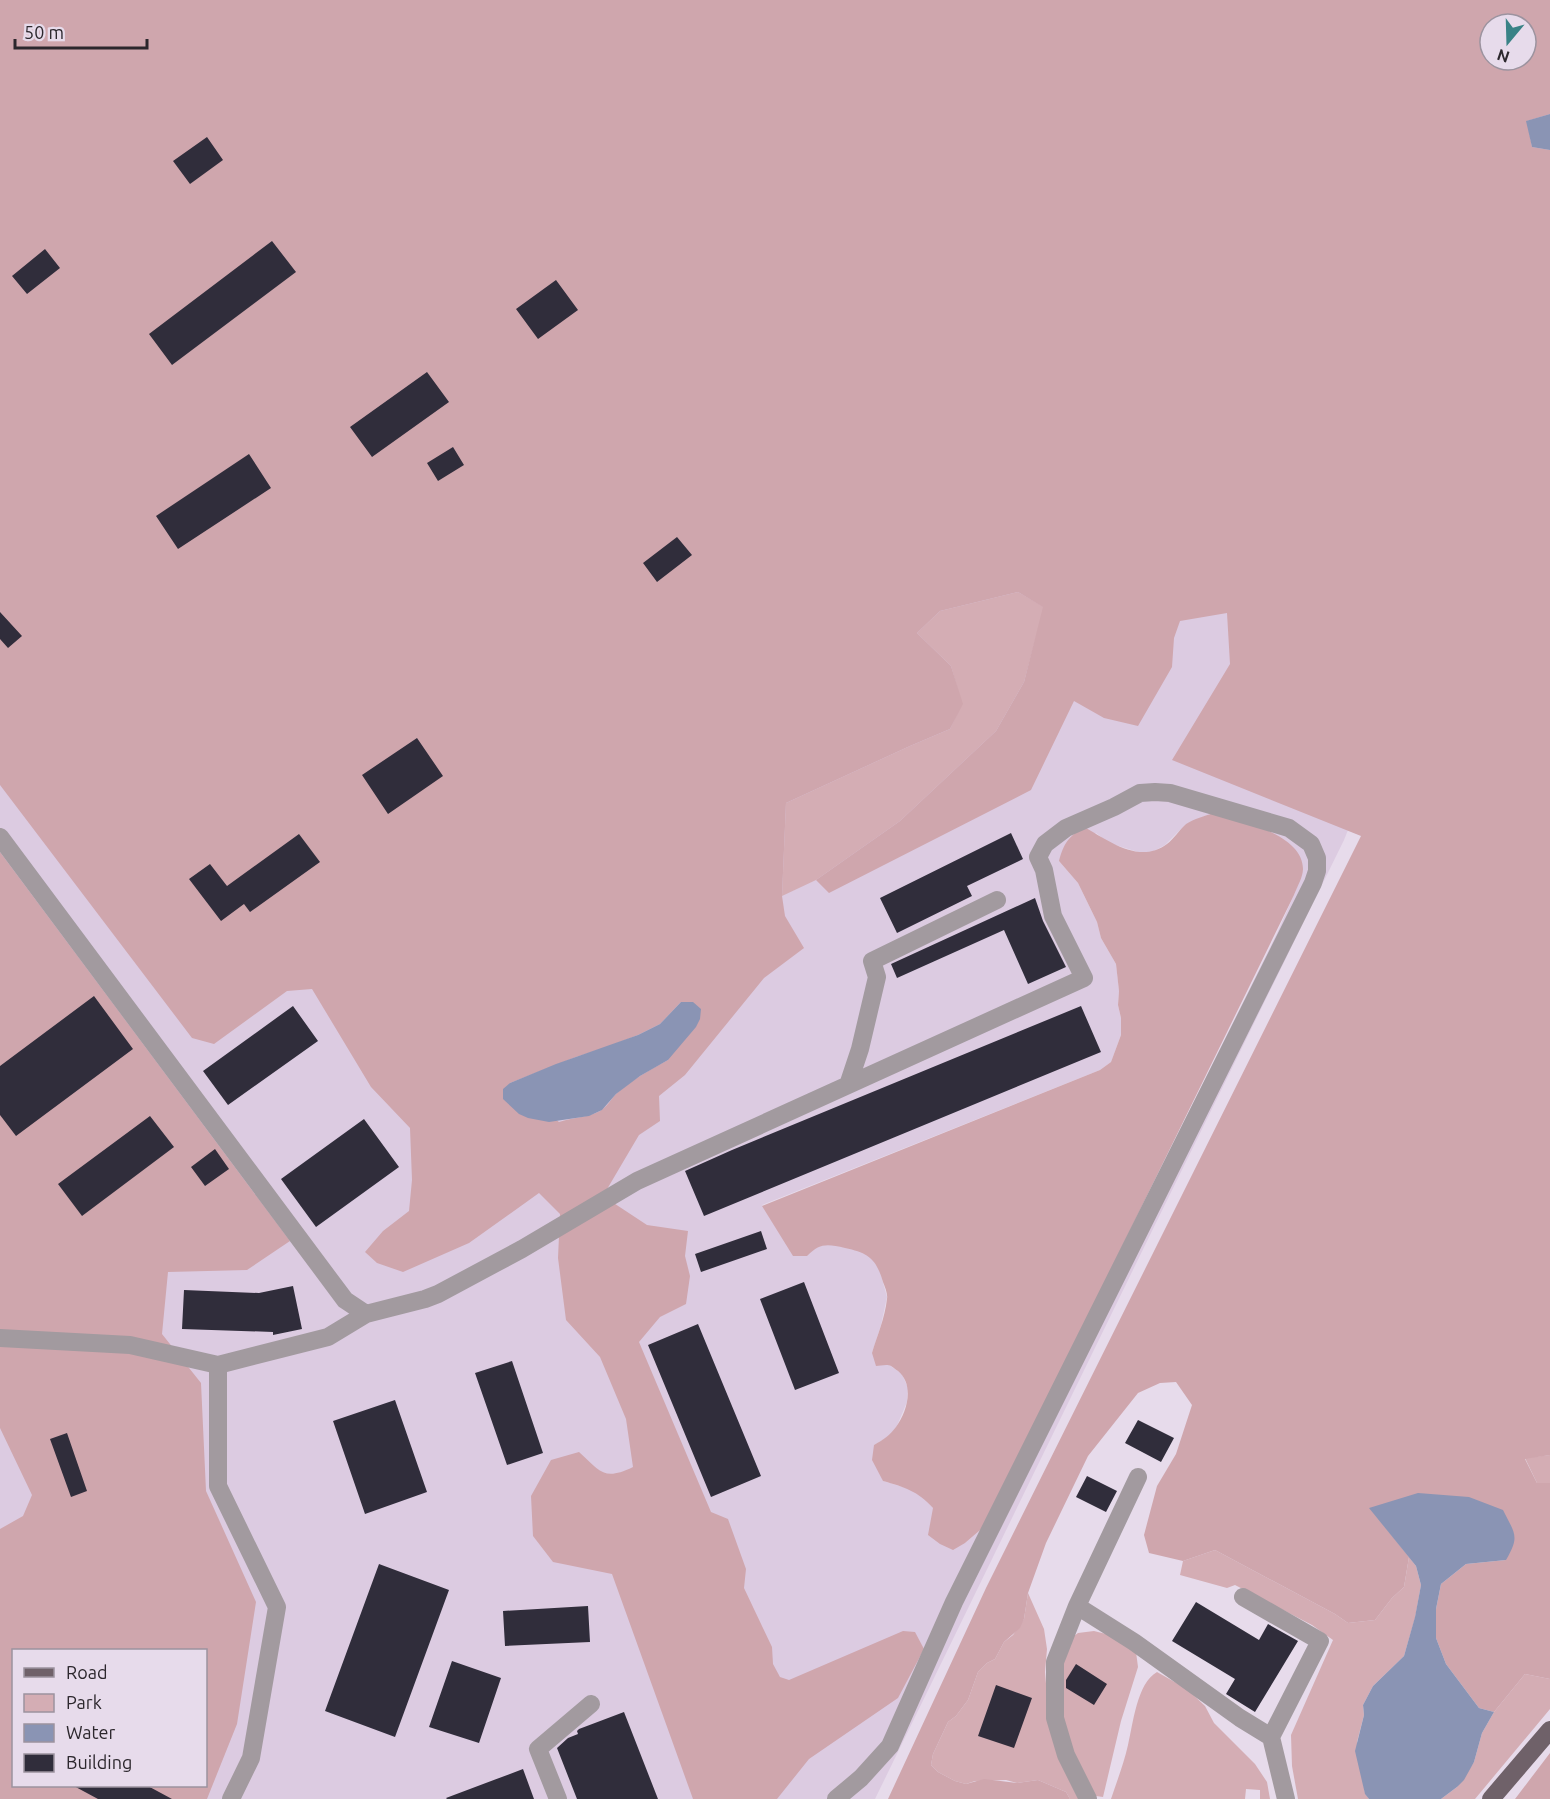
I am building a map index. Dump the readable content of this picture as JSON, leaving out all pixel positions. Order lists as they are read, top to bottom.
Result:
{
  "legend": [
    "Road",
    "Park",
    "Water",
    "Building"
  ],
  "scale_bar": "50 m",
  "north": "bottom"
}
